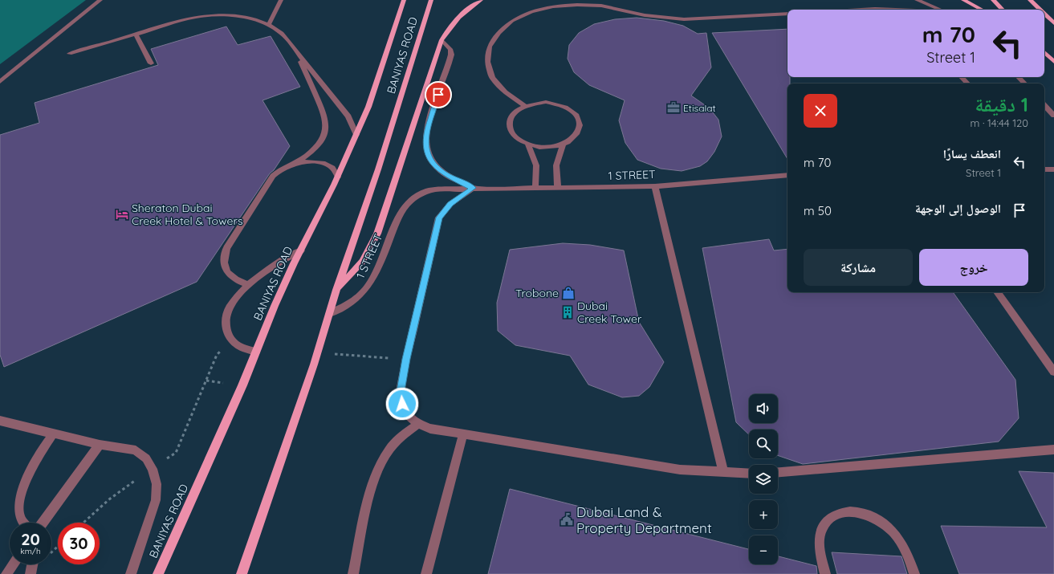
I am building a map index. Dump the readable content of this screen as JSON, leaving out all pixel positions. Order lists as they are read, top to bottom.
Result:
{
  "streets": {
    "main road": ["BANIYAS ROAD"],
    "street": ["1 STREET"]
  },
  "crossings": [
    ["BANIYAS ROAD", "1 STREET"]
  ],
  "places": {
    "office": ["Etisalat"],
    "hotel": ["Sheraton Dubai Creek Hotel & Towers"],
    "shop": ["Trobone"],
    "building": ["Dubai Creek Tower"],
    "public building": ["Dubai Land & Property Department"]
  },
  "page": {
    "turn": ["70 m", "1 Street"],
    "heading": ["1 دقيقة", "120 m · 14:44"],
    "list": [
      {
        "name": "انعطف يسارًا",
        "note": "1 Street",
        "value": "70 m"
      },
      {
        "name": "الوصول إلى الوجهة",
        "value": "50 m"
      }
    ],
    "buttons": ["خروج", "مشاركة"],
    "map_buttons": ["+", "−"],
    "speed": "20 km/h",
    "limit": "30"
  }
}
